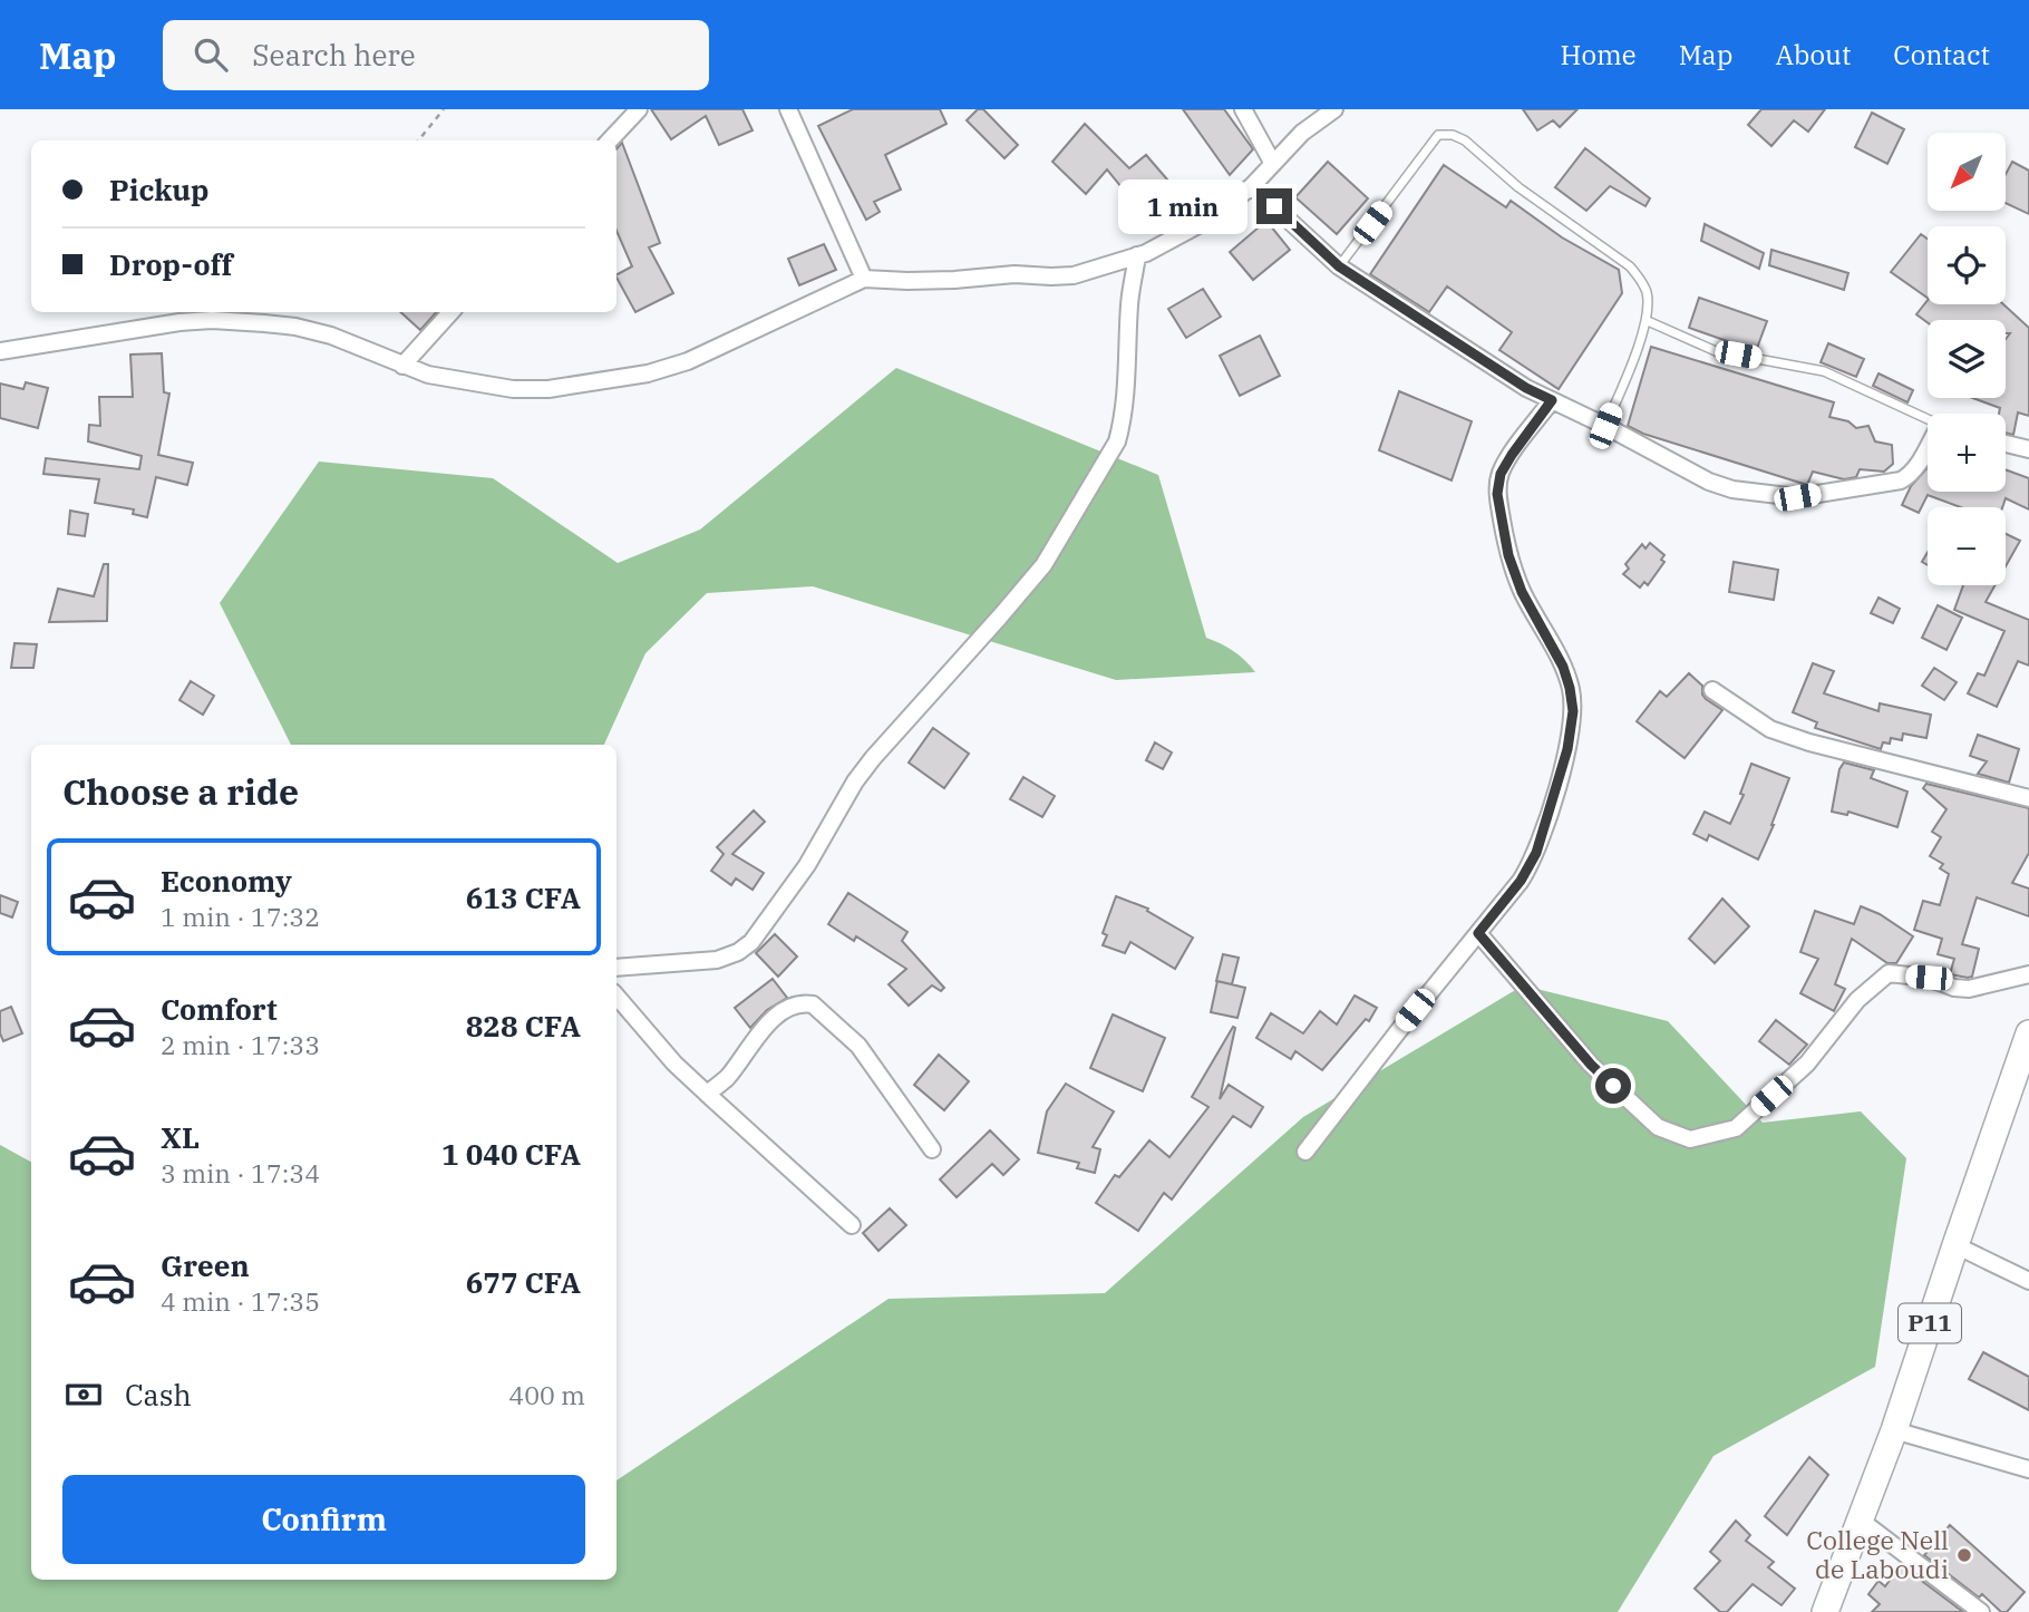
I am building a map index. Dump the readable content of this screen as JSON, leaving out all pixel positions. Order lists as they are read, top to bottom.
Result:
{
  "streets": {
    "main road": ["P11"]
  },
  "places": ["College Nell de Laboudi"],
  "north": "bottom left",
  "page": {
    "header": "Map",
    "search": "Search here",
    "nav": [
      "Home",
      "Map",
      "About",
      "Contact"
    ],
    "map_buttons": ["+", "−"],
    "banner": ["Pickup", "Drop-off"],
    "bubble": "1 min",
    "heading": "Choose a ride",
    "list": [
      {
        "name": "Economy",
        "note": "1 min · 17:32",
        "value": "613 CFA"
      },
      {
        "name": "Comfort",
        "note": "2 min · 17:33",
        "value": "828 CFA"
      },
      {
        "name": "XL",
        "note": "3 min · 17:34",
        "value": "1 040 CFA"
      },
      {
        "name": "Green",
        "note": "4 min · 17:35",
        "value": "677 CFA"
      }
    ],
    "pay": ["Cash", "400 m"],
    "buttons": "Confirm"
  }
}
